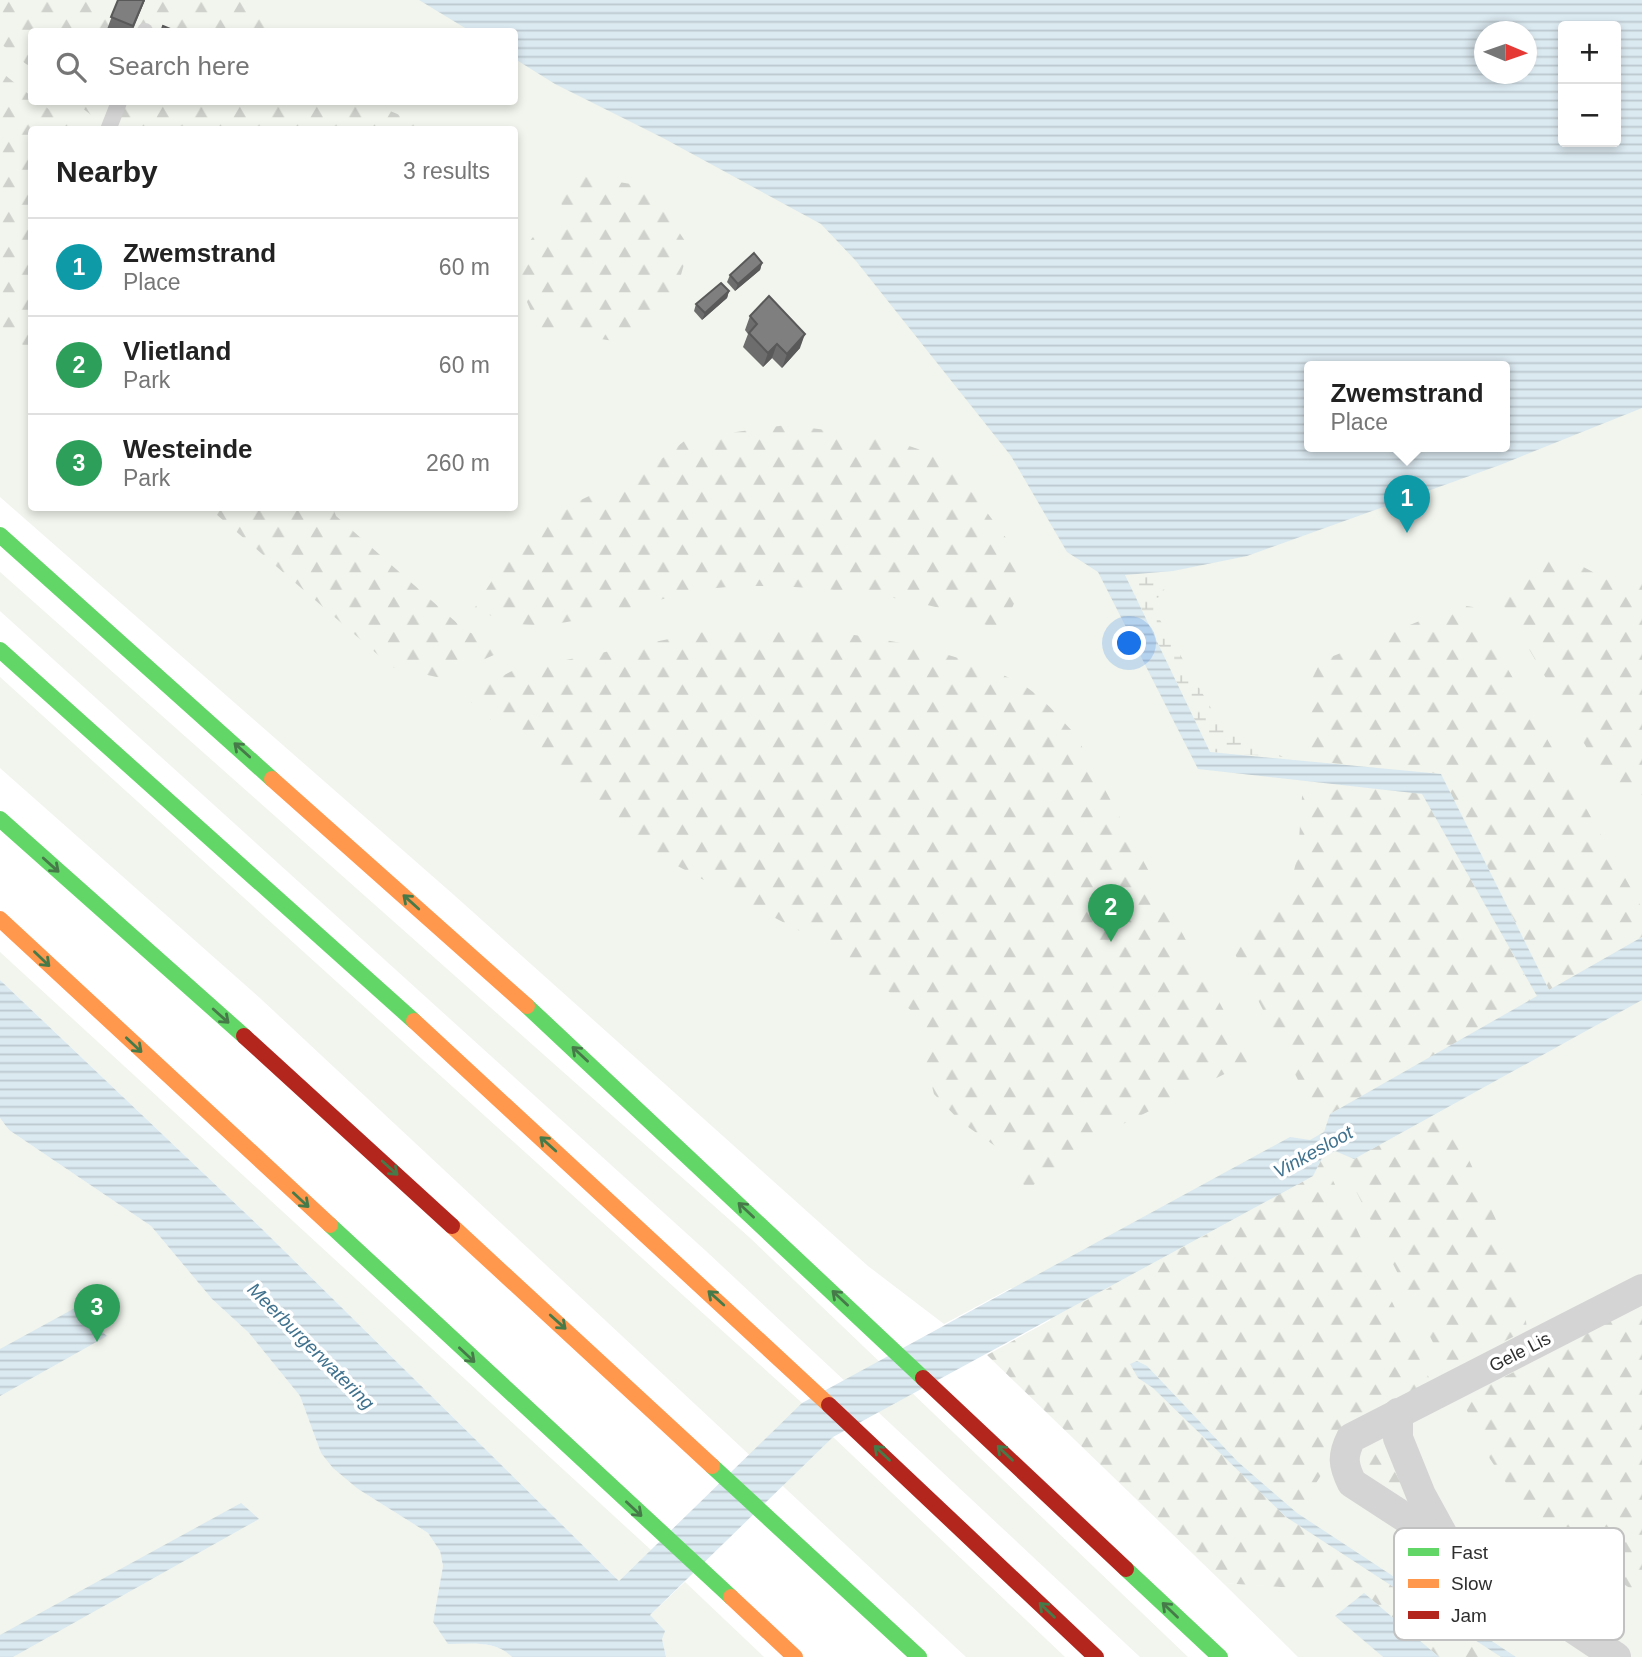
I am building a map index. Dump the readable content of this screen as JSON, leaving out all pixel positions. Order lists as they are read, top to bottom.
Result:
{
  "streets": {
    "street": ["Gele Lis"]
  },
  "water": ["Vinkesloot", "Meerburgerwatering"],
  "legend": ["Fast", "Slow", "Jam"],
  "north": "right",
  "page": {
    "map_buttons": ["+", "−"],
    "search": "Search here",
    "heading": ["Nearby", "3 results"],
    "list": [
      {
        "mark": "1",
        "name": "Zwemstrand",
        "note": "Place",
        "value": "60 m"
      },
      {
        "mark": "2",
        "name": "Vlietland",
        "note": "Park",
        "value": "60 m"
      },
      {
        "mark": "3",
        "name": "Westeinde",
        "note": "Park",
        "value": "260 m"
      }
    ],
    "popup": ["Zwemstrand", "Place"],
    "pins": ["1", "2", "3"]
  }
}
